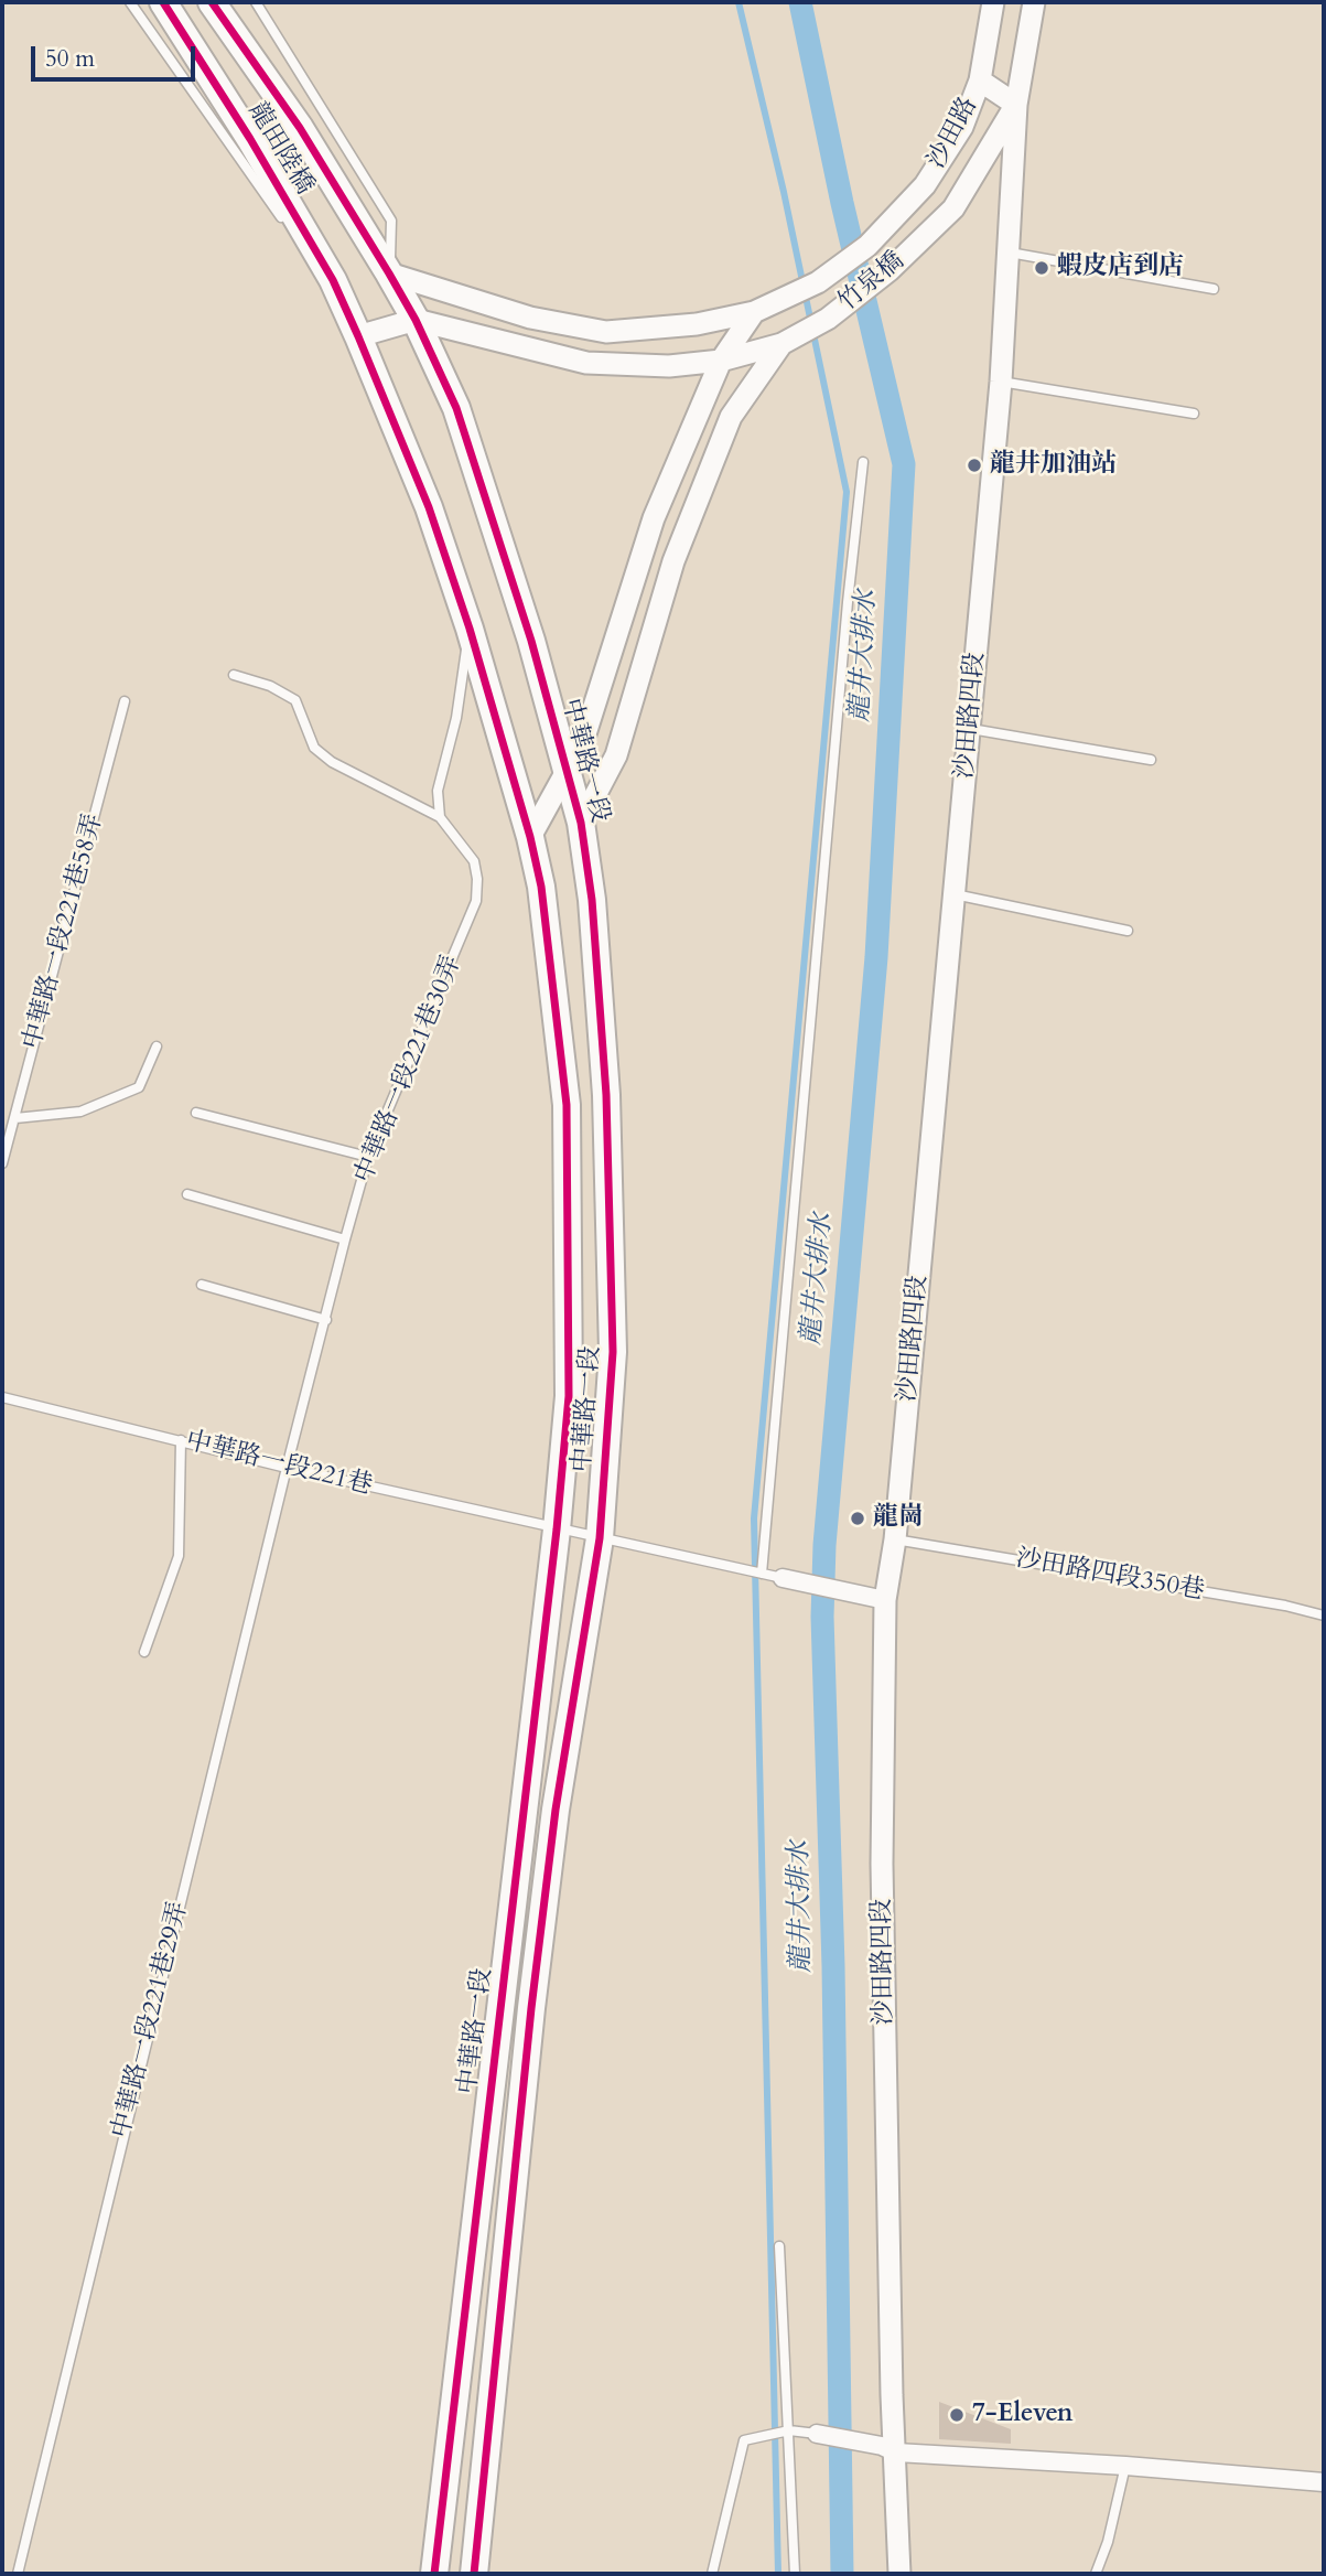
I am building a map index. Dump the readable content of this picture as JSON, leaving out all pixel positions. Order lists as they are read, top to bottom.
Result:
{
  "streets": {
    "main road": ["龍田陸橋", "中華路一段"],
    "street": ["沙田路", "竹泉橋", "沙田路四段"],
    "lane": [
      "中華路一段221巷58弄",
      "中華路一段221巷30弄",
      "中華路一段221巷",
      "沙田路四段350巷",
      "中華路一段221巷29弄"
    ]
  },
  "crossings": [
    ["沙田路", "竹泉橋"],
    ["龍田陸橋", "竹泉橋"],
    ["龍田陸橋", "中華路一段"],
    ["竹泉橋", "沙田路四段"],
    ["竹泉橋", "中華路一段"],
    ["沙田路四段", "沙田路四段350巷"],
    ["中華路一段", "中華路一段221巷"],
    ["中華路一段221巷30弄", "中華路一段221巷"],
    ["中華路一段221巷30弄", "中華路一段221巷29弄"],
    ["中華路一段221巷", "中華路一段221巷29弄"]
  ],
  "water": ["龍井大排水"],
  "places": [
    "蝦皮店到店",
    "龍井加油站",
    "龍崗",
    "7-Eleven"
  ],
  "scale_bar": "50 m"
}
